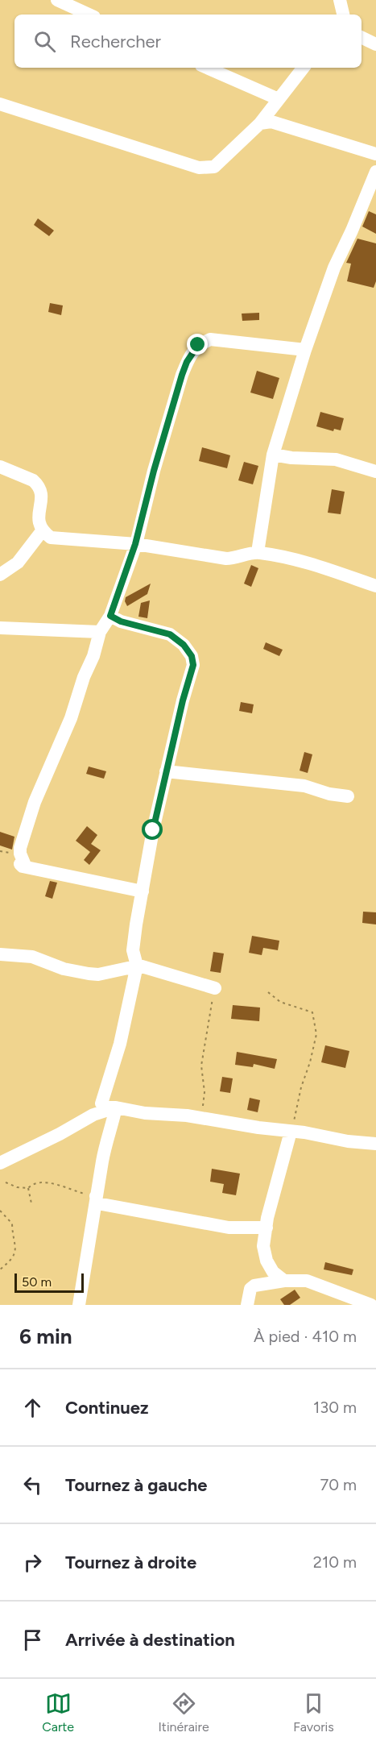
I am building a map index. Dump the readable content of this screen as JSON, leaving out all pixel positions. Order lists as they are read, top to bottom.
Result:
{
  "scale_bar": "50 m",
  "page": {
    "search": "Rechercher",
    "scale": "50 m",
    "heading": ["6 min", "À pied · 410 m"],
    "list": [
      ["Continuez", "130 m"],
      ["Tournez à gauche", "70 m"],
      ["Tournez à droite", "210 m"],
      "Arrivée à destination"
    ],
    "nav": ["Carte", "Itinéraire", "Favoris"]
  }
}
